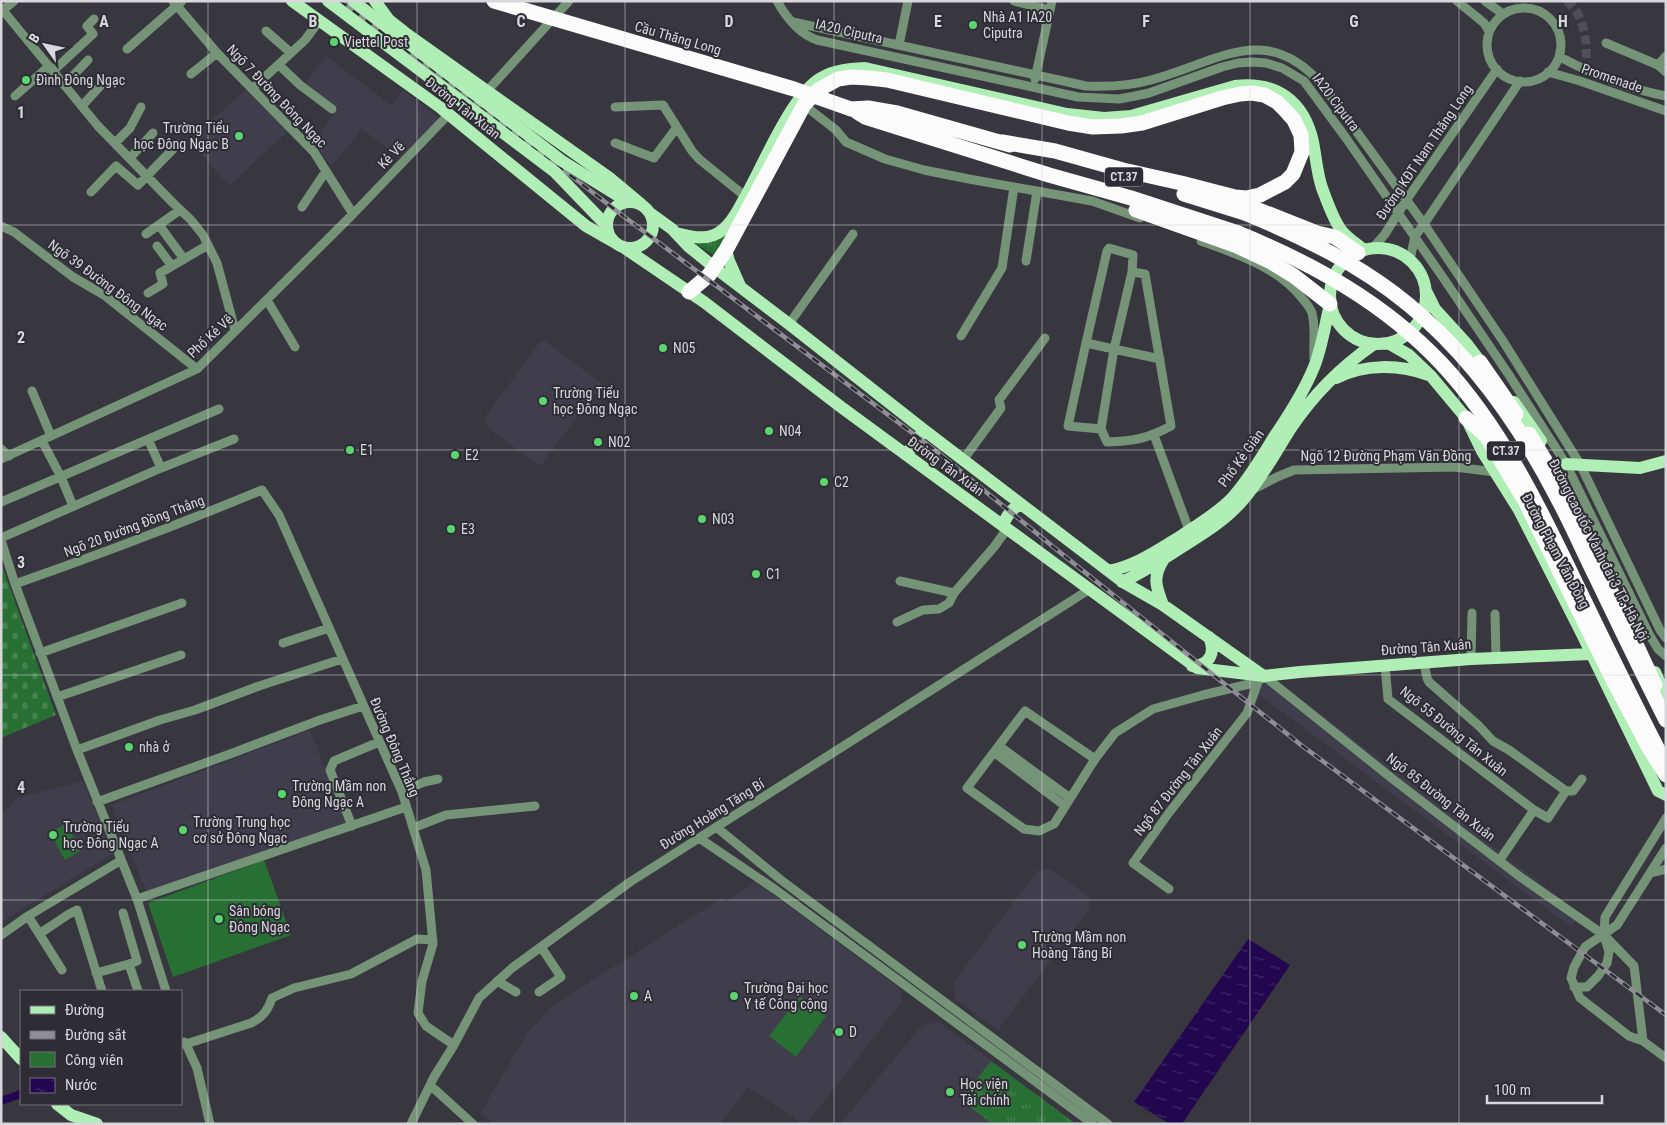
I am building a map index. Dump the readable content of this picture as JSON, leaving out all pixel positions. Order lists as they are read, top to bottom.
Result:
{
  "streets": {
    "highway": ["Cầu Thăng Long", "CT.37", "Đường cao tốc Vành đai 3 TP. Hà Nội"],
    "main road": ["Đường Tân Xuân", "Phố Kẻ Giàn", "Đường Phạm Văn Đồng"],
    "street": [
      "IA20 Ciputra",
      "Promenade",
      "Ngõ 7 Đường Đông Ngạc",
      "Đường KĐT Nam Thăng Long",
      "Kẻ Vẽ",
      "Ngõ 39 Đường Đông Ngạc",
      "Phố Kẻ Vẽ",
      "Ngõ 12 Đường Phạm Văn Đồng",
      "Ngõ 20 Đường Đồng Thắng",
      "Ngõ 55 Đường Tân Xuân",
      "Đường Đông Thắng",
      "Ngõ 87 Đường Tân Xuân",
      "Ngõ 85 Đường Tân Xuân",
      "Đường Hoàng Tăng Bí"
    ]
  },
  "crossings": [
    ["IA20 Ciputra", "Đường KĐT Nam Thăng Long"],
    ["Cầu Thăng Long", "CT.37"],
    ["Cầu Thăng Long", "Đường cao tốc Vành đai 3 TP. Hà Nội"],
    ["Promenade", "Đường KĐT Nam Thăng Long"],
    ["Ngõ 7 Đường Đông Ngạc", "Kẻ Vẽ"],
    ["Ngõ 7 Đường Đông Ngạc", "Phố Kẻ Vẽ"],
    ["Đường Tân Xuân", "Kẻ Vẽ"],
    ["Đường Tân Xuân", "Phố Kẻ Giàn"],
    ["Đường Tân Xuân", "Đường Phạm Văn Đồng"],
    ["Đường Tân Xuân", "Ngõ 55 Đường Tân Xuân"],
    ["Đường Tân Xuân", "Ngõ 87 Đường Tân Xuân"],
    ["Đường Tân Xuân", "Ngõ 85 Đường Tân Xuân"],
    ["Đường Tân Xuân", "Đường Hoàng Tăng Bí"],
    ["Đường KĐT Nam Thăng Long", "Phố Kẻ Giàn"],
    ["Đường KĐT Nam Thăng Long", "Đường Phạm Văn Đồng"],
    ["Kẻ Vẽ", "Phố Kẻ Vẽ"],
    ["Ngõ 39 Đường Đông Ngạc", "Phố Kẻ Vẽ"],
    ["Ngõ 12 Đường Phạm Văn Đồng", "Phố Kẻ Giàn"],
    ["Ngõ 12 Đường Phạm Văn Đồng", "Đường Phạm Văn Đồng"],
    ["Phố Kẻ Giàn", "Đường Phạm Văn Đồng"],
    ["Ngõ 20 Đường Đồng Thắng", "Đường Đông Thắng"],
    ["Đường cao tốc Vành đai 3 TP. Hà Nội", "Đường Phạm Văn Đồng"],
    ["Đường Đông Thắng", "Đường Hoàng Tăng Bí"],
    ["Ngõ 87 Đường Tân Xuân", "Ngõ 85 Đường Tân Xuân"]
  ],
  "places": [
    "Nhà A1 IA20 Ciputra",
    "Viettel Post",
    "Đình Đông Ngạc",
    "Trường Tiểu học Đông Ngạc B",
    "N05",
    "Trường Tiểu học Đông Ngạc",
    "N04",
    "N02",
    "E1",
    "E2",
    "C2",
    "N03",
    "E3",
    "C1",
    "nhà ở",
    "Trường Mầm non Đông Ngạc A",
    "Trường Trung học cơ sở Đông Ngạc",
    "Trường Tiểu học Đông Ngạc A",
    "Sân bóng Đông Ngạc",
    "Trường Mầm non Hoàng Tăng Bí",
    "A",
    "Trường Đại học Y tế Công cộng",
    "D",
    "Học viện Tài chính"
  ],
  "legend": [
    "Đường",
    "Đường sắt",
    "Công viên",
    "Nước"
  ],
  "scale_bar": "100 m",
  "north": "top left",
  "grid": {
    "columns": [
      "A",
      "B",
      "C",
      "D",
      "E",
      "F",
      "G",
      "H"
    ],
    "rows": [
      "1",
      "2",
      "3",
      "4"
    ]
  }
}
